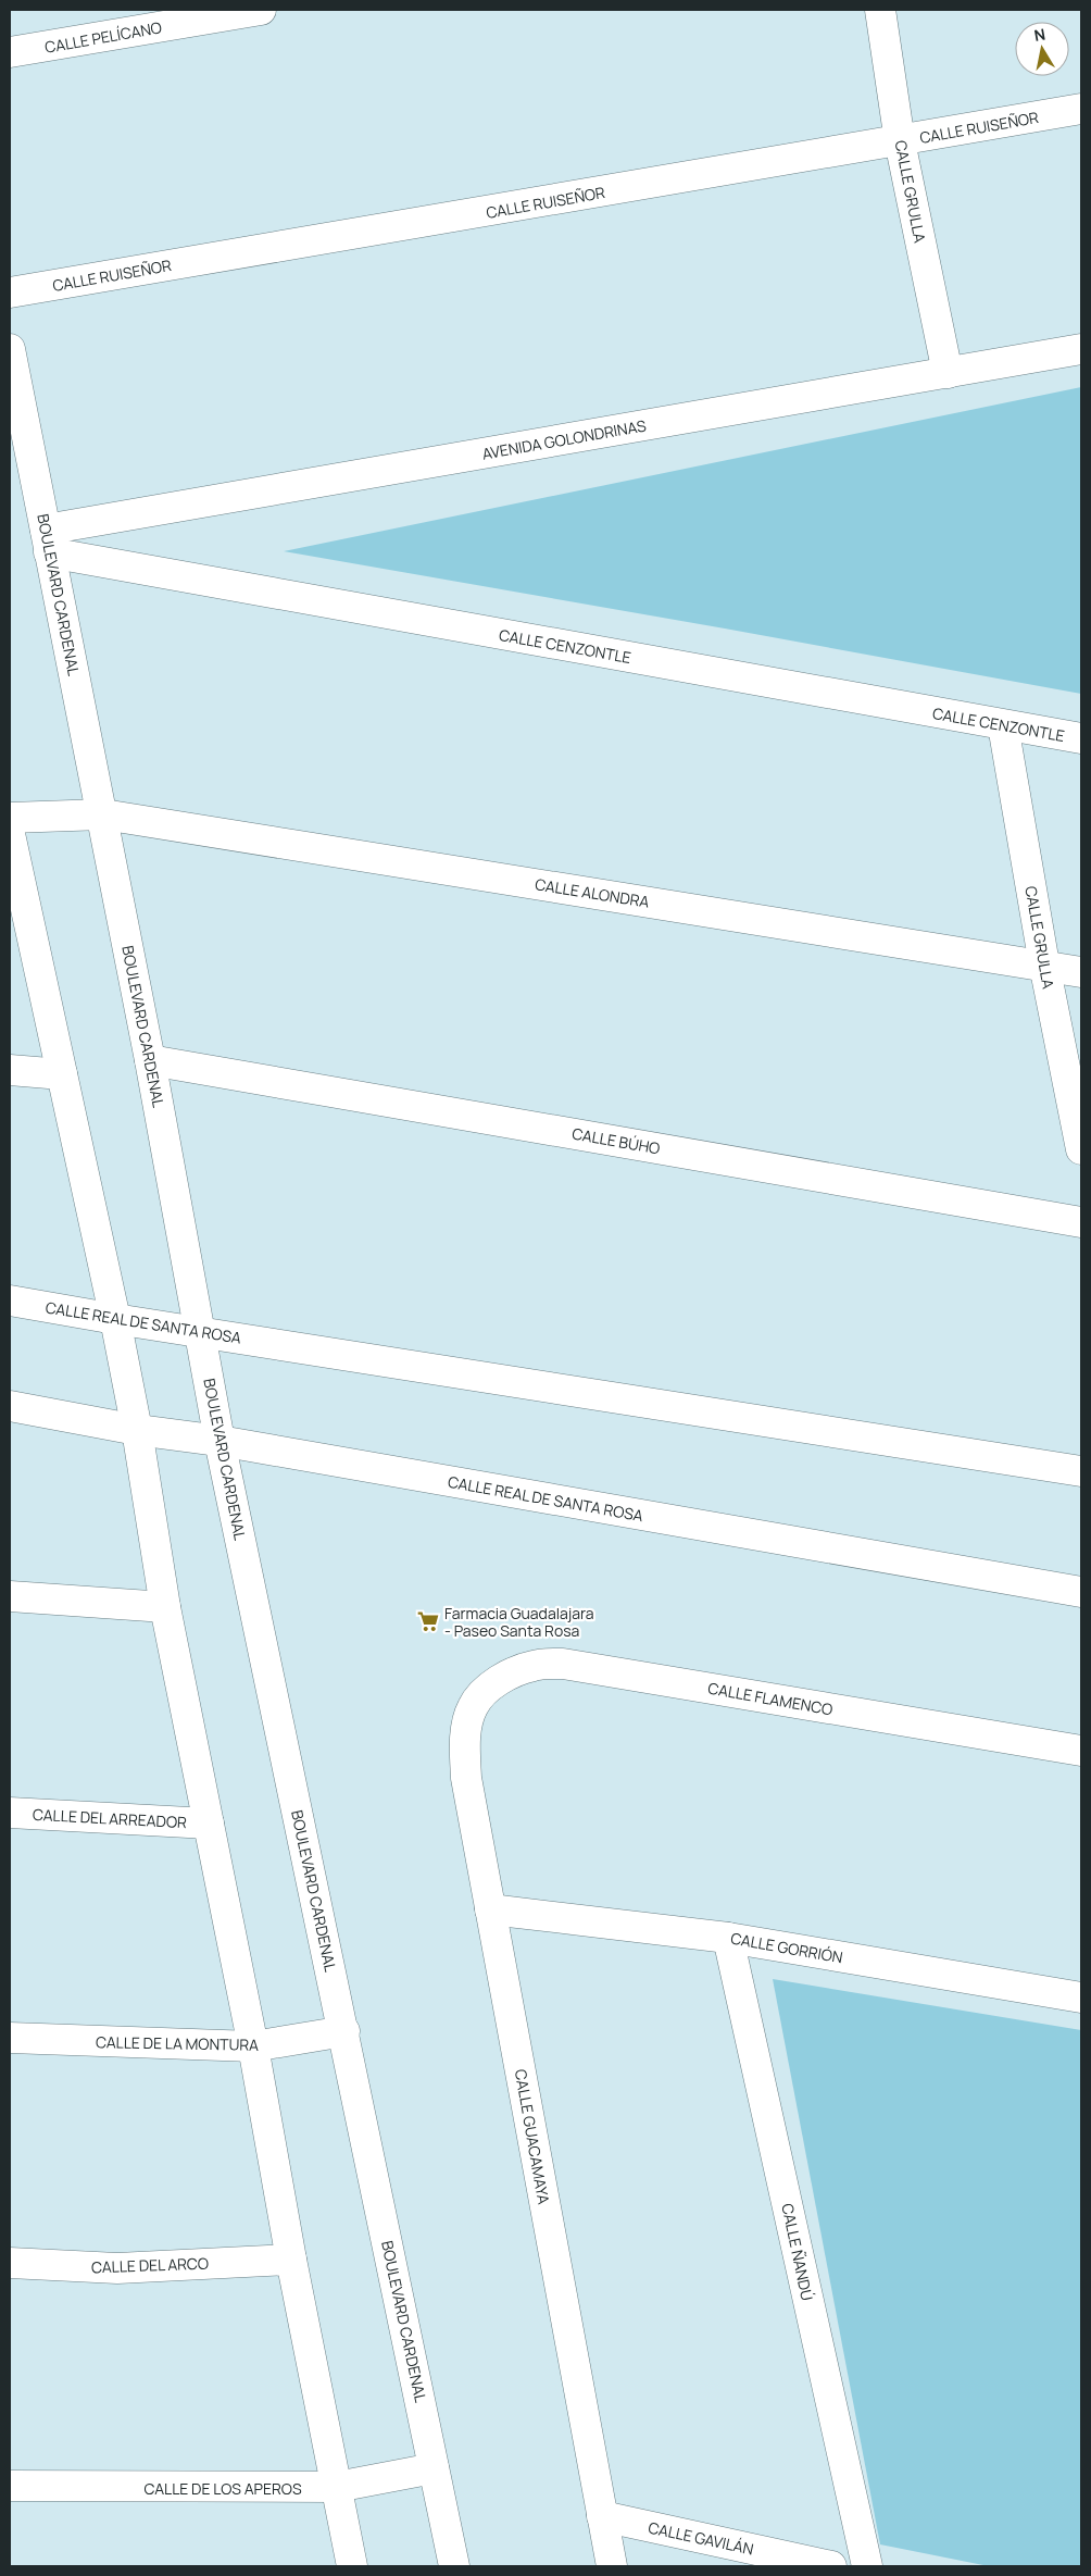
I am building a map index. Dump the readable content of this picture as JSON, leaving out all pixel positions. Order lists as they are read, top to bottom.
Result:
{
  "streets": {
    "street": [
      "CALLE PELÍCANO",
      "CALLE RUISEÑOR",
      "CALLE GRULLA",
      "AVENIDA GOLONDRINAS",
      "BOULEVARD CARDENAL",
      "CALLE CENZONTLE",
      "CALLE ALONDRA",
      "CALLE BÚHO",
      "CALLE REAL DE SANTA ROSA",
      "CALLE FLAMENCO",
      "CALLE DEL ARREADOR",
      "CALLE GORRIÓN",
      "CALLE DE LA MONTURA",
      "CALLE GUACAMAYA",
      "CALLE ÑANDÚ",
      "CALLE DEL ARCO",
      "CALLE DE LOS APEROS",
      "CALLE GAVILÁN"
    ]
  },
  "crossings": [
    ["CALLE RUISEÑOR", "CALLE GRULLA"],
    ["CALLE GRULLA", "AVENIDA GOLONDRINAS"],
    ["CALLE GRULLA", "CALLE CENZONTLE"],
    ["CALLE GRULLA", "CALLE ALONDRA"],
    ["AVENIDA GOLONDRINAS", "BOULEVARD CARDENAL"],
    ["AVENIDA GOLONDRINAS", "CALLE CENZONTLE"],
    ["BOULEVARD CARDENAL", "CALLE CENZONTLE"],
    ["BOULEVARD CARDENAL", "CALLE ALONDRA"],
    ["BOULEVARD CARDENAL", "CALLE BÚHO"],
    ["BOULEVARD CARDENAL", "CALLE REAL DE SANTA ROSA"],
    ["BOULEVARD CARDENAL", "CALLE DE LA MONTURA"],
    ["BOULEVARD CARDENAL", "CALLE DE LOS APEROS"],
    ["CALLE FLAMENCO", "CALLE GUACAMAYA"],
    ["CALLE GORRIÓN", "CALLE GUACAMAYA"],
    ["CALLE GORRIÓN", "CALLE ÑANDÚ"],
    ["CALLE GUACAMAYA", "CALLE GAVILÁN"]
  ],
  "places": {
    "supermarket": ["Farmacia Guadalajara - Paseo Santa Rosa"]
  },
  "north": "top"
}
